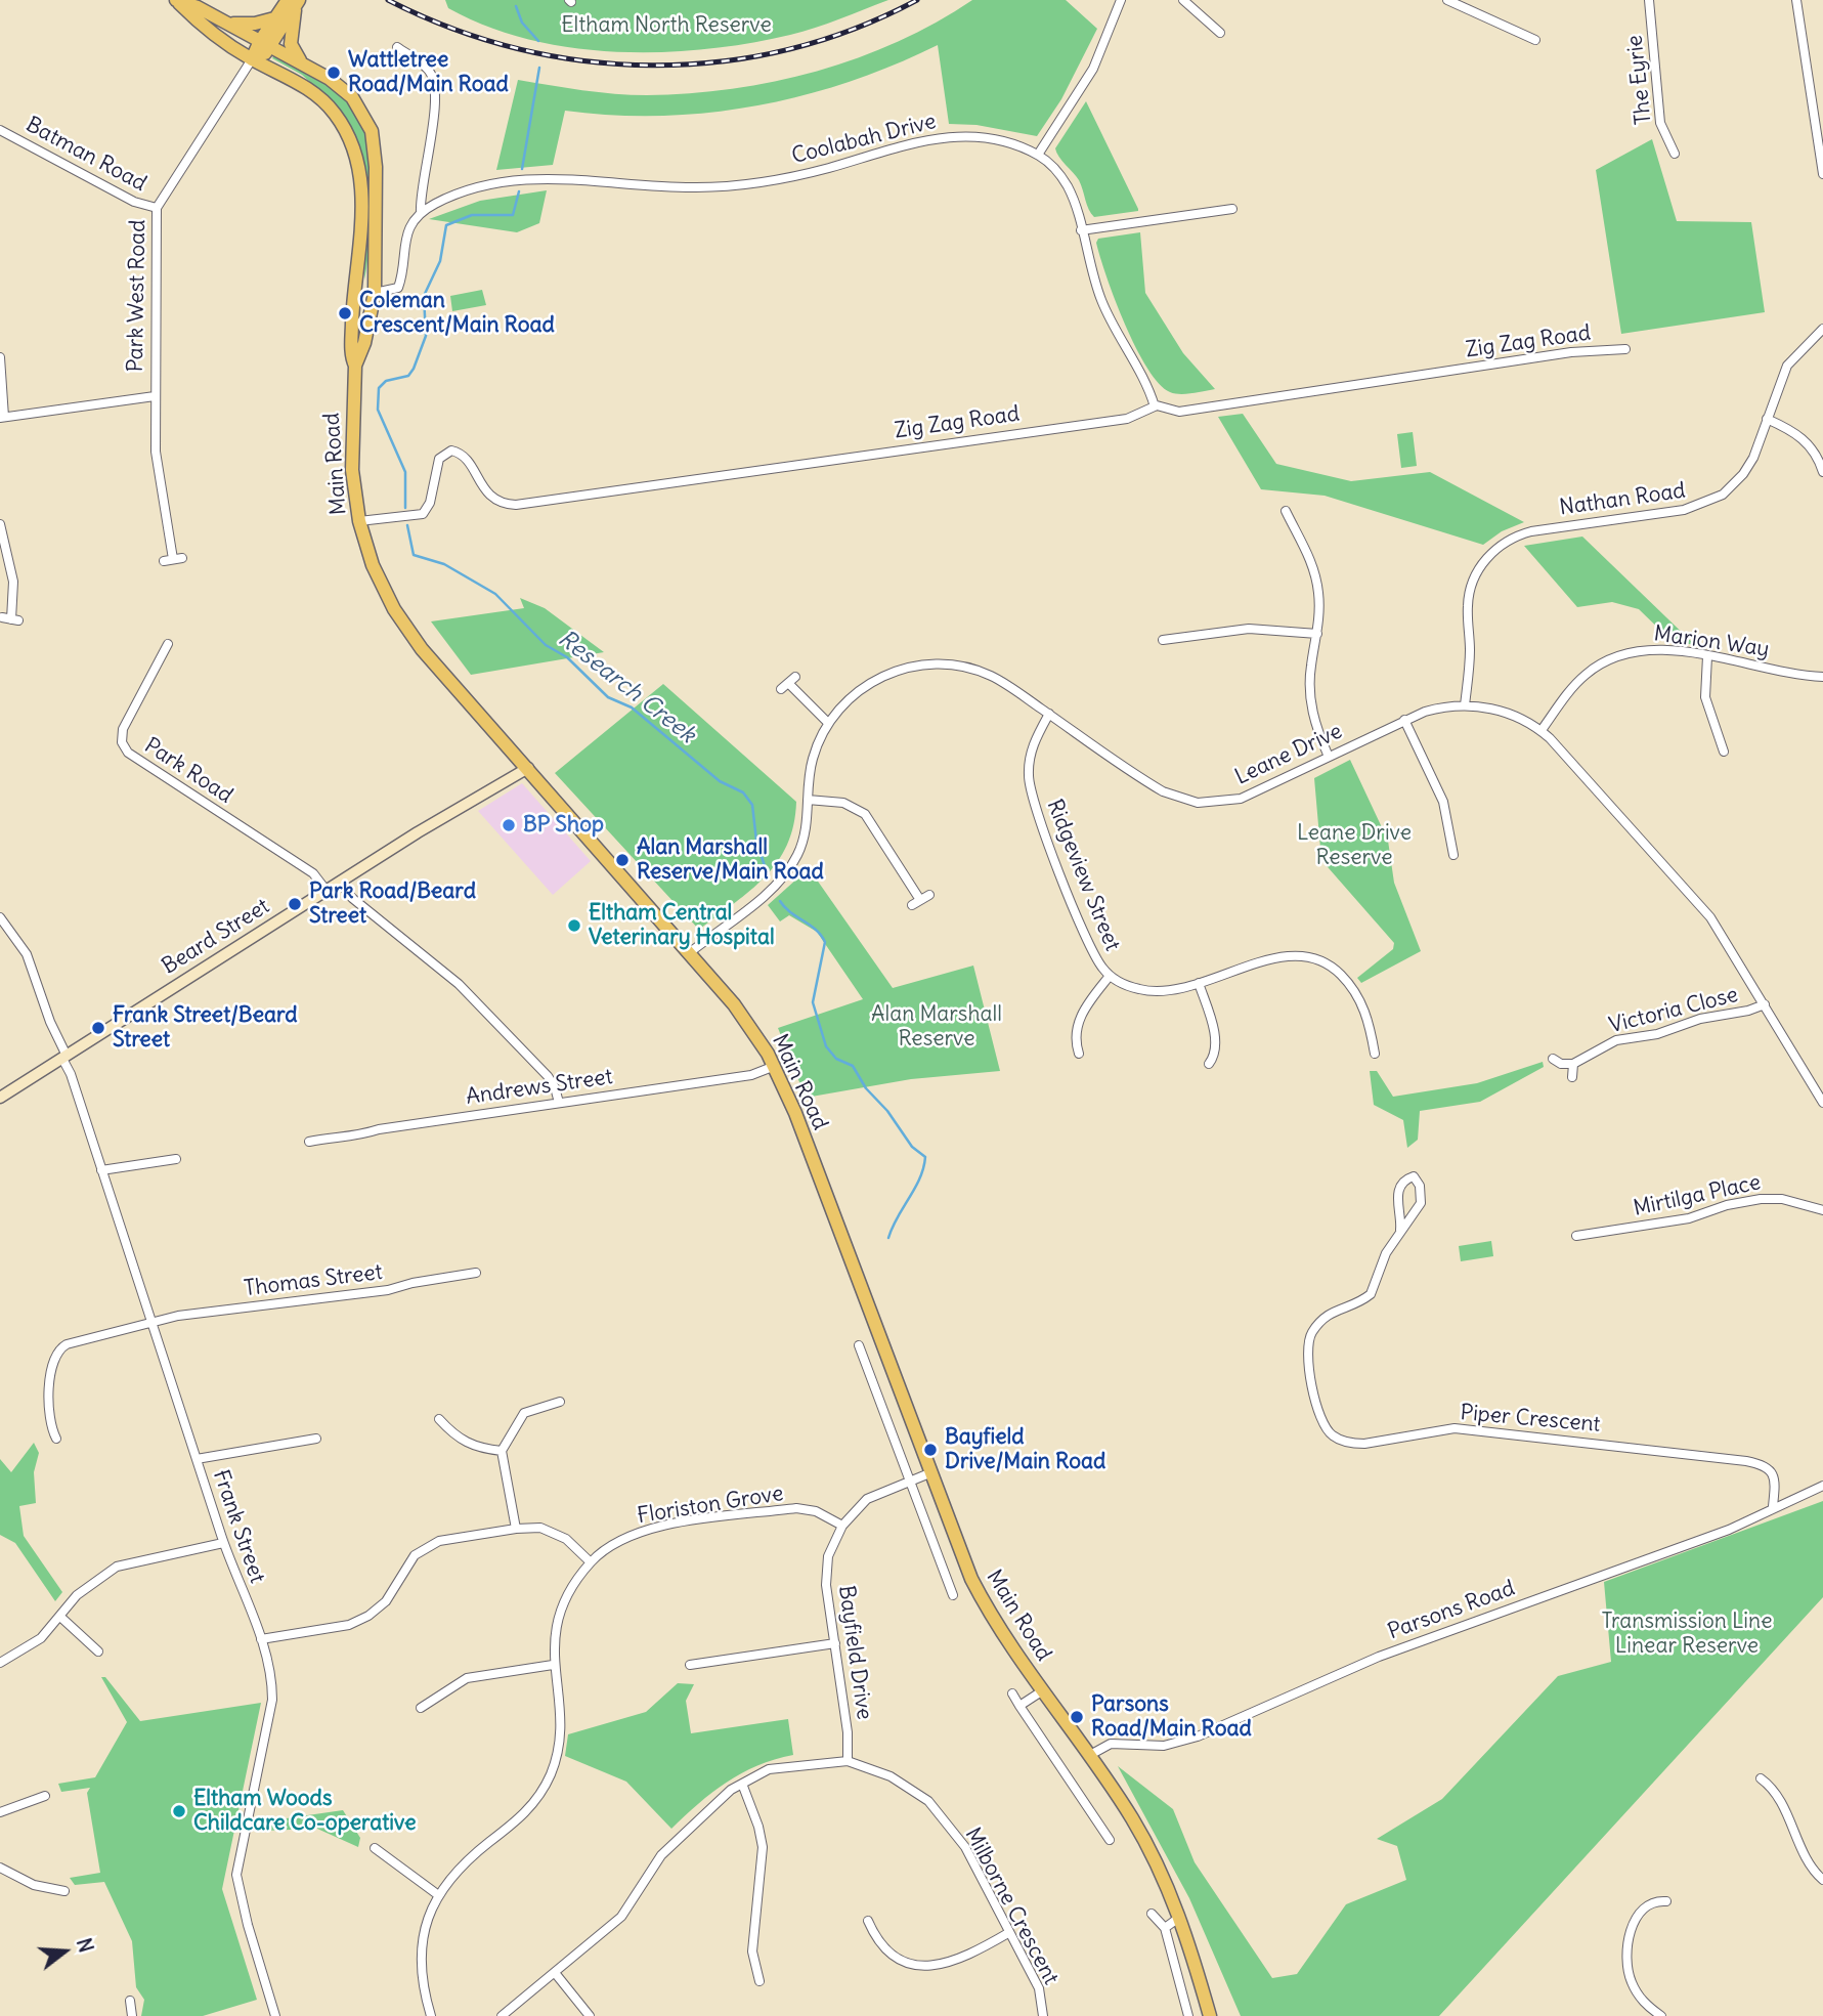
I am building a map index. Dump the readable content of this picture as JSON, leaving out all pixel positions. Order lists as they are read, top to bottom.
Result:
{
  "streets": {
    "main road": ["Main Road"],
    "street": [
      "The Eyrie",
      "Coolabah Drive",
      "Batman Road",
      "Park West Road",
      "Zig Zag Road",
      "Nathan Road",
      "Marion Way",
      "Leane Drive",
      "Park Road",
      "Ridgeview Street",
      "Beard Street",
      "Victoria Close",
      "Andrews Street",
      "Mirtilga Place",
      "Thomas Street",
      "Piper Crescent",
      "Floriston Grove",
      "Frank Street",
      "Parsons Road",
      "Bayfield Drive",
      "Milborne Crescent"
    ]
  },
  "crossings": [
    ["Coolabah Drive", "Zig Zag Road"],
    ["Batman Road", "Park West Road"],
    ["Park West Road", "Main Road"],
    ["Zig Zag Road", "Main Road"],
    ["Main Road", "Leane Drive"],
    ["Main Road", "Beard Street"],
    ["Main Road", "Andrews Street"],
    ["Main Road", "Parsons Road"],
    ["Main Road", "Bayfield Drive"],
    ["Nathan Road", "Leane Drive"],
    ["Marion Way", "Leane Drive"],
    ["Leane Drive", "Ridgeview Street"],
    ["Leane Drive", "Victoria Close"],
    ["Park Road", "Beard Street"],
    ["Beard Street", "Frank Street"],
    ["Thomas Street", "Frank Street"],
    ["Piper Crescent", "Parsons Road"],
    ["Floriston Grove", "Bayfield Drive"],
    ["Bayfield Drive", "Milborne Crescent"]
  ],
  "water": ["Research Creek"],
  "parks": [
    "Eltham North Reserve",
    "Leane Drive Reserve",
    "Alan Marshall Reserve",
    "Transmission Line Linear Reserve"
  ],
  "places": [
    "Wattletree Road/Main Road",
    "Coleman Crescent/Main Road",
    "BP Shop",
    "Alan Marshall Reserve/Main Road",
    "Park Road/Beard Street",
    "Eltham Central Veterinary Hospital",
    "Frank Street/Beard Street",
    "Bayfield Drive/Main Road",
    "Parsons Road/Main Road",
    "Eltham Woods Childcare Co-operative"
  ],
  "north": "right"
}
